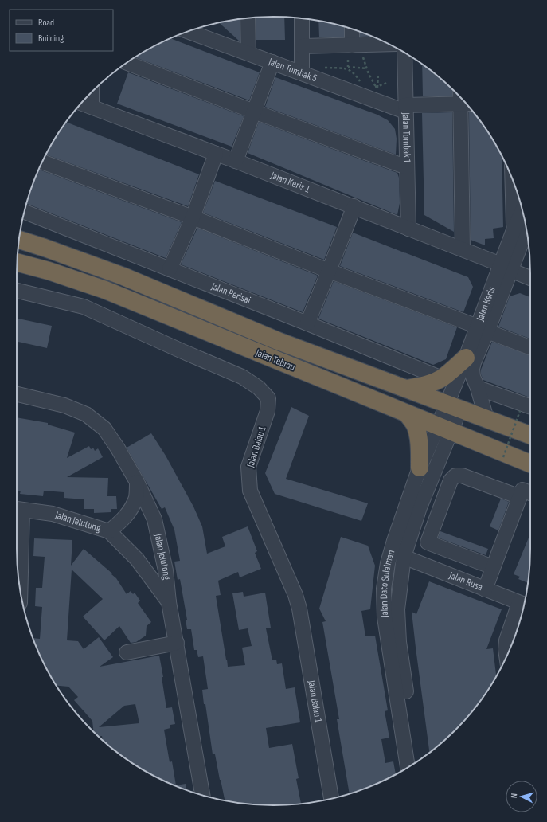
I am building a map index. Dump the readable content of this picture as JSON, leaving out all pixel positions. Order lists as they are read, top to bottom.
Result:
{
  "streets": {
    "highway": ["Jalan Tebrau"],
    "street": [
      "Jalan Tombak 5",
      "Jalan Tombak 1",
      "Jalan Keris 1",
      "Jalan Perisai",
      "Jalan Keris",
      "Jalan Balau 1",
      "Jalan Jelutung",
      "Jalan Jelutong",
      "Jalan Rusa",
      "Jalan Dato Sulaiman"
    ]
  },
  "crossings": [
    ["Jalan Tombak 5", "Jalan Tombak 1"],
    ["Jalan Tombak 1", "Jalan Keris 1"],
    ["Jalan Keris 1", "Jalan Keris"],
    ["Jalan Keris", "Jalan Tebrau"],
    ["Jalan Keris", "Jalan Dato Sulaiman"],
    ["Jalan Tebrau", "Jalan Dato Sulaiman"],
    ["Jalan Jelutung", "Jalan Jelutong"],
    ["Jalan Rusa", "Jalan Dato Sulaiman"]
  ],
  "legend": ["Road", "Building"],
  "north": "left"
}
